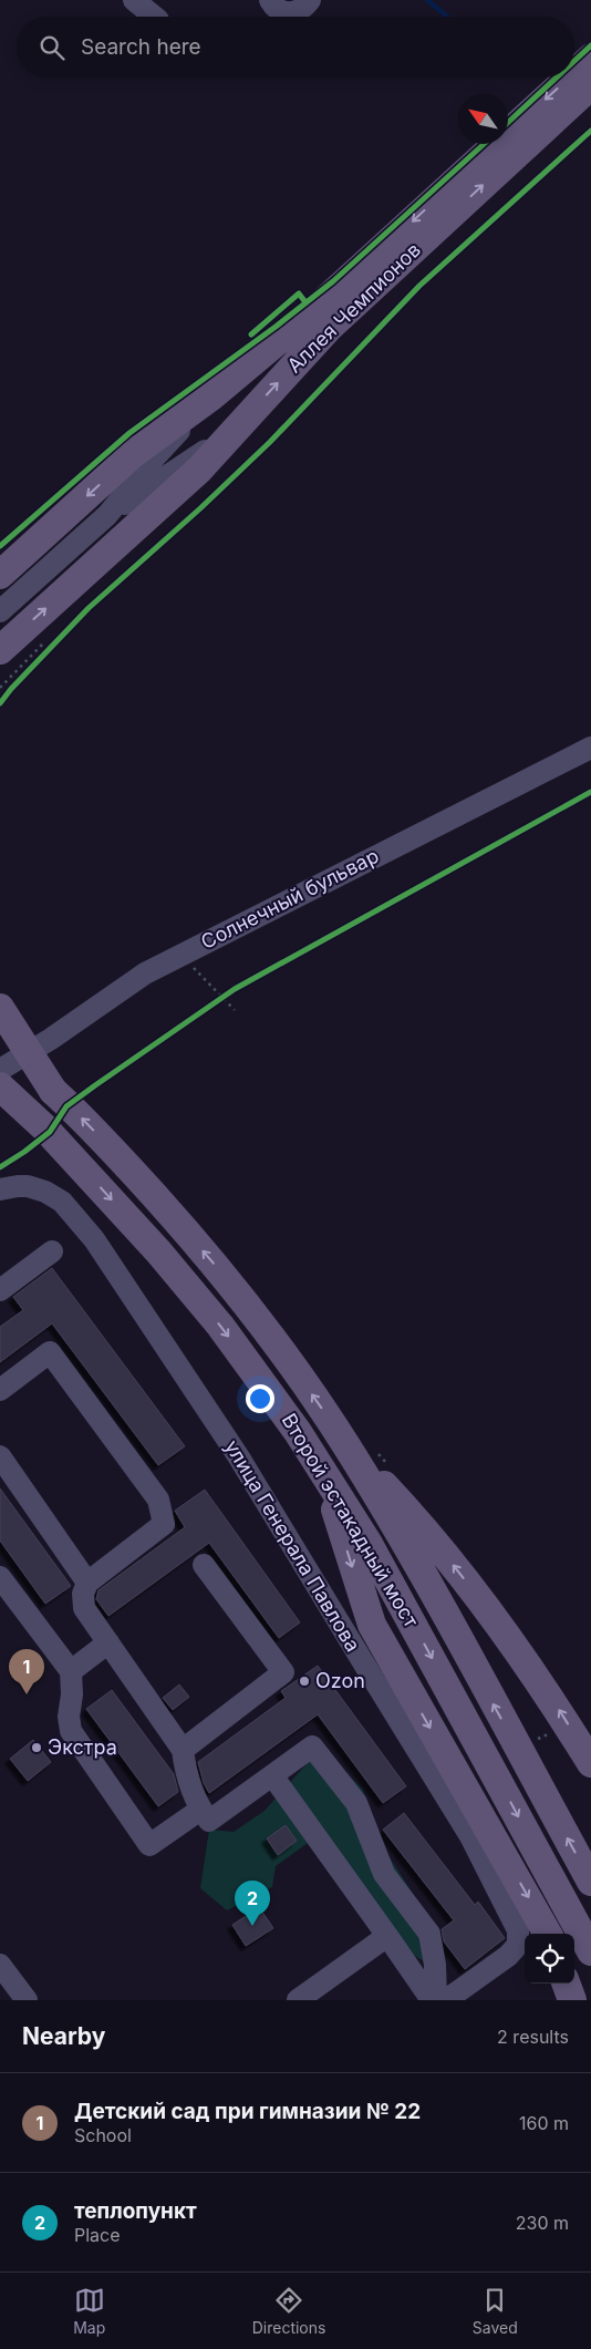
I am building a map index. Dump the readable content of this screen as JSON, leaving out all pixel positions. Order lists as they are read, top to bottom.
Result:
{
  "streets": {
    "main road": ["Аллея Чемпионов", "Второй эстакадный мост"],
    "street": ["Солнечный бульвар", "улица Генерала Павлова"]
  },
  "places": ["Ozon", "Экстра"],
  "north": "top left",
  "page": {
    "search": "Search here",
    "pins": ["1", "2"],
    "heading": ["Nearby", "2 results"],
    "list": [
      {
        "mark": "1",
        "name": "Детский сад при гимназии № 22",
        "note": "School",
        "value": "160 m"
      },
      {
        "mark": "2",
        "name": "теплопункт",
        "note": "Place",
        "value": "230 m"
      }
    ],
    "nav": ["Map", "Directions", "Saved"]
  }
}
